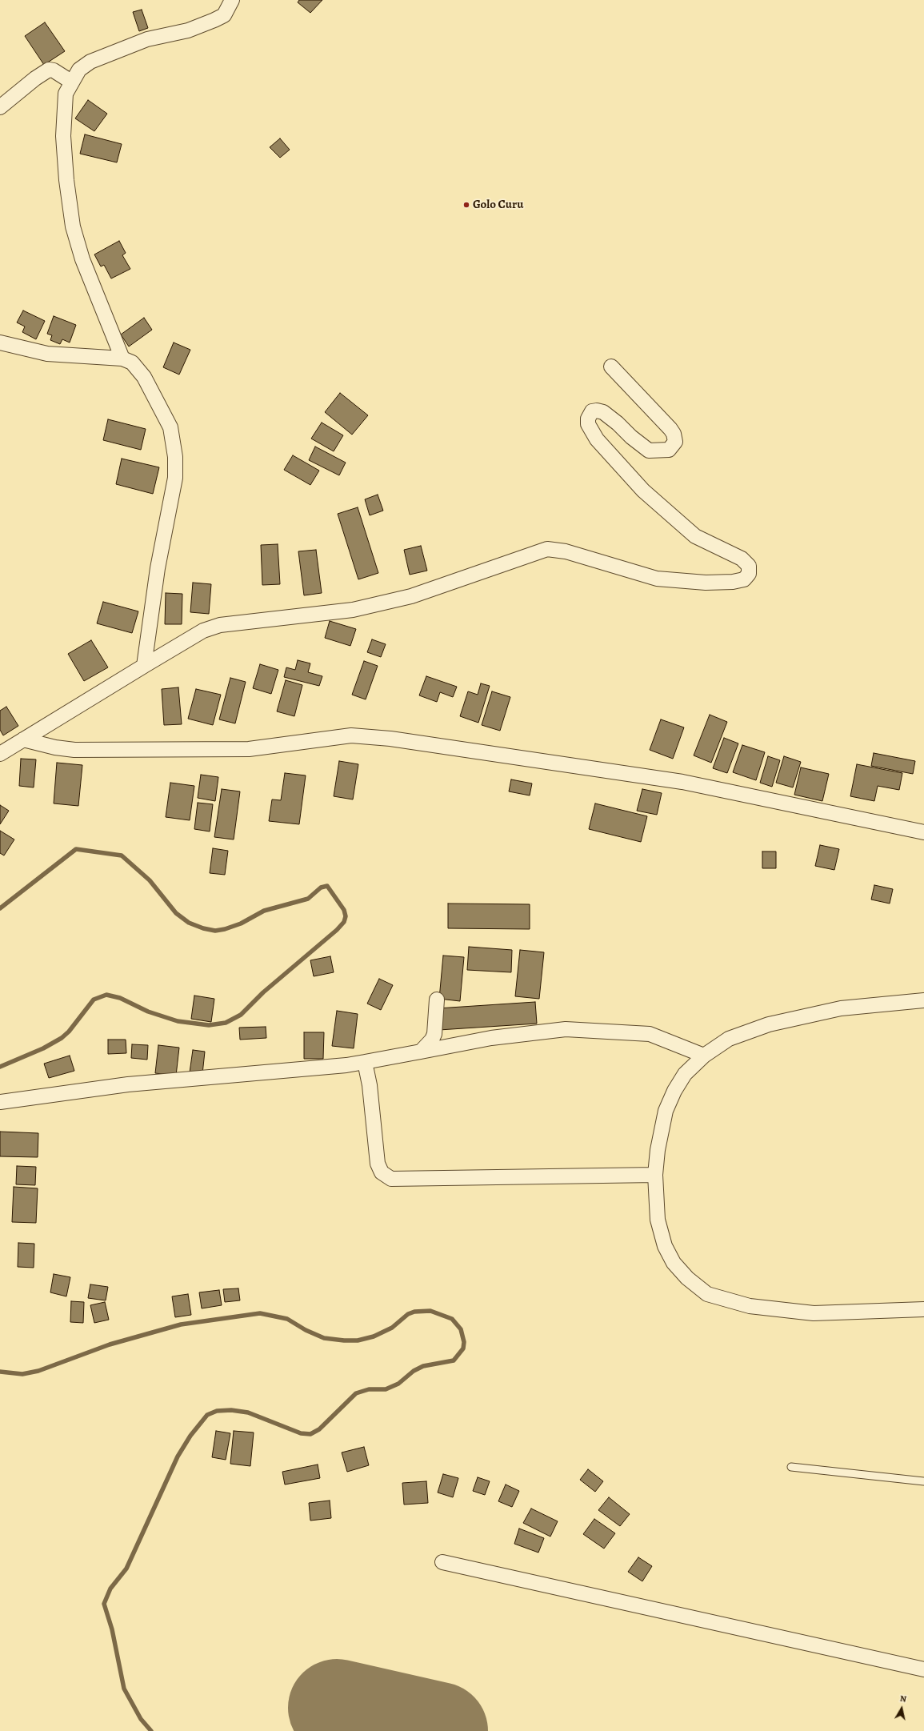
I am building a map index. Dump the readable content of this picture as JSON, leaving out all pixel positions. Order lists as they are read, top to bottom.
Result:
{
  "places": ["Golo Curu"],
  "north": "top"
}
